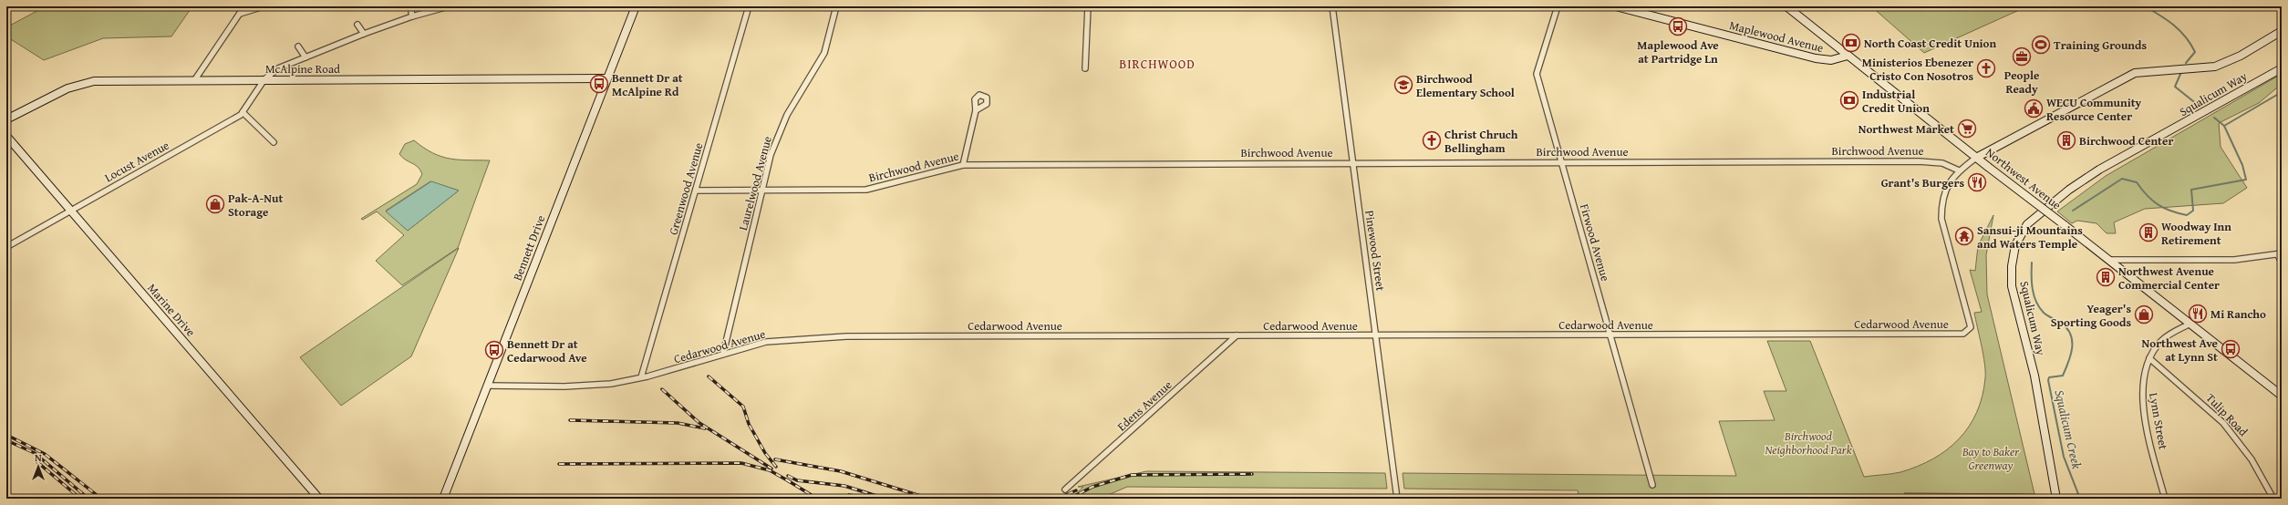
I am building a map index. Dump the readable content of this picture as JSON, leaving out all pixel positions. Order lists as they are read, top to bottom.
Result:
{
  "streets": {
    "street": [
      "Maplewood Avenue",
      "McAlpine Road",
      "Squalicum Way",
      "Birchwood Avenue",
      "Locust Avenue",
      "Northwest Avenue",
      "Laurelwood Avenue",
      "Greenwood Avenue",
      "Firwood Avenue",
      "Bennett Drive",
      "Pinewood Street",
      "Marine Drive",
      "Cedarwood Avenue",
      "Edens Avenue",
      "Tulip Road",
      "Lynn Street"
    ]
  },
  "crossings": [
    ["Maplewood Avenue", "Northwest Avenue"],
    ["McAlpine Road", "Locust Avenue"],
    ["McAlpine Road", "Bennett Drive"],
    ["Birchwood Avenue", "Laurelwood Avenue"],
    ["Birchwood Avenue", "Greenwood Avenue"],
    ["Birchwood Avenue", "Firwood Avenue"],
    ["Birchwood Avenue", "Pinewood Street"],
    ["Birchwood Avenue", "Cedarwood Avenue"],
    ["Locust Avenue", "Marine Drive"],
    ["Northwest Avenue", "Lynn Street"],
    ["Laurelwood Avenue", "Cedarwood Avenue"],
    ["Greenwood Avenue", "Cedarwood Avenue"],
    ["Firwood Avenue", "Cedarwood Avenue"],
    ["Bennett Drive", "Cedarwood Avenue"],
    ["Pinewood Street", "Cedarwood Avenue"],
    ["Cedarwood Avenue", "Edens Avenue"],
    ["Tulip Road", "Lynn Street"]
  ],
  "districts": ["BIRCHWOOD"],
  "water": ["Squalicum Creek"],
  "parks": ["Birchwood Neighborhood Park", "Bay to Baker Greenway"],
  "places": {
    "bus stop": [
      "Maplewood Ave at Partridge Ln",
      "Bennett Dr at McAlpine Rd",
      "Northwest Ave at Lynn St",
      "Bennett Dr at Cedarwood Ave"
    ],
    "bank": ["North Coast Credit Union", "Industrial Credit Union"],
    "sports": ["Training Grounds"],
    "office": ["People Ready"],
    "church": ["Ministerios Ebenezer Cristo Con Nosotros", "Christ Chruch Bellingham"],
    "school or university": ["Birchwood Elementary School"],
    "public building": ["WECU Community Resource Center"],
    "supermarket": ["Northwest Market"],
    "building": ["Birchwood Center", "Woodway Inn Retirement", "Northwest Avenue Commercial Center"],
    "restaurant": ["Grant's Burgers", "Mi Rancho"],
    "shop": ["Pak-A-Nut Storage", "Yeager's Sporting Goods"],
    "temple": ["Sansui-ji Mountains and Waters Temple"]
  },
  "north": "top"
}
